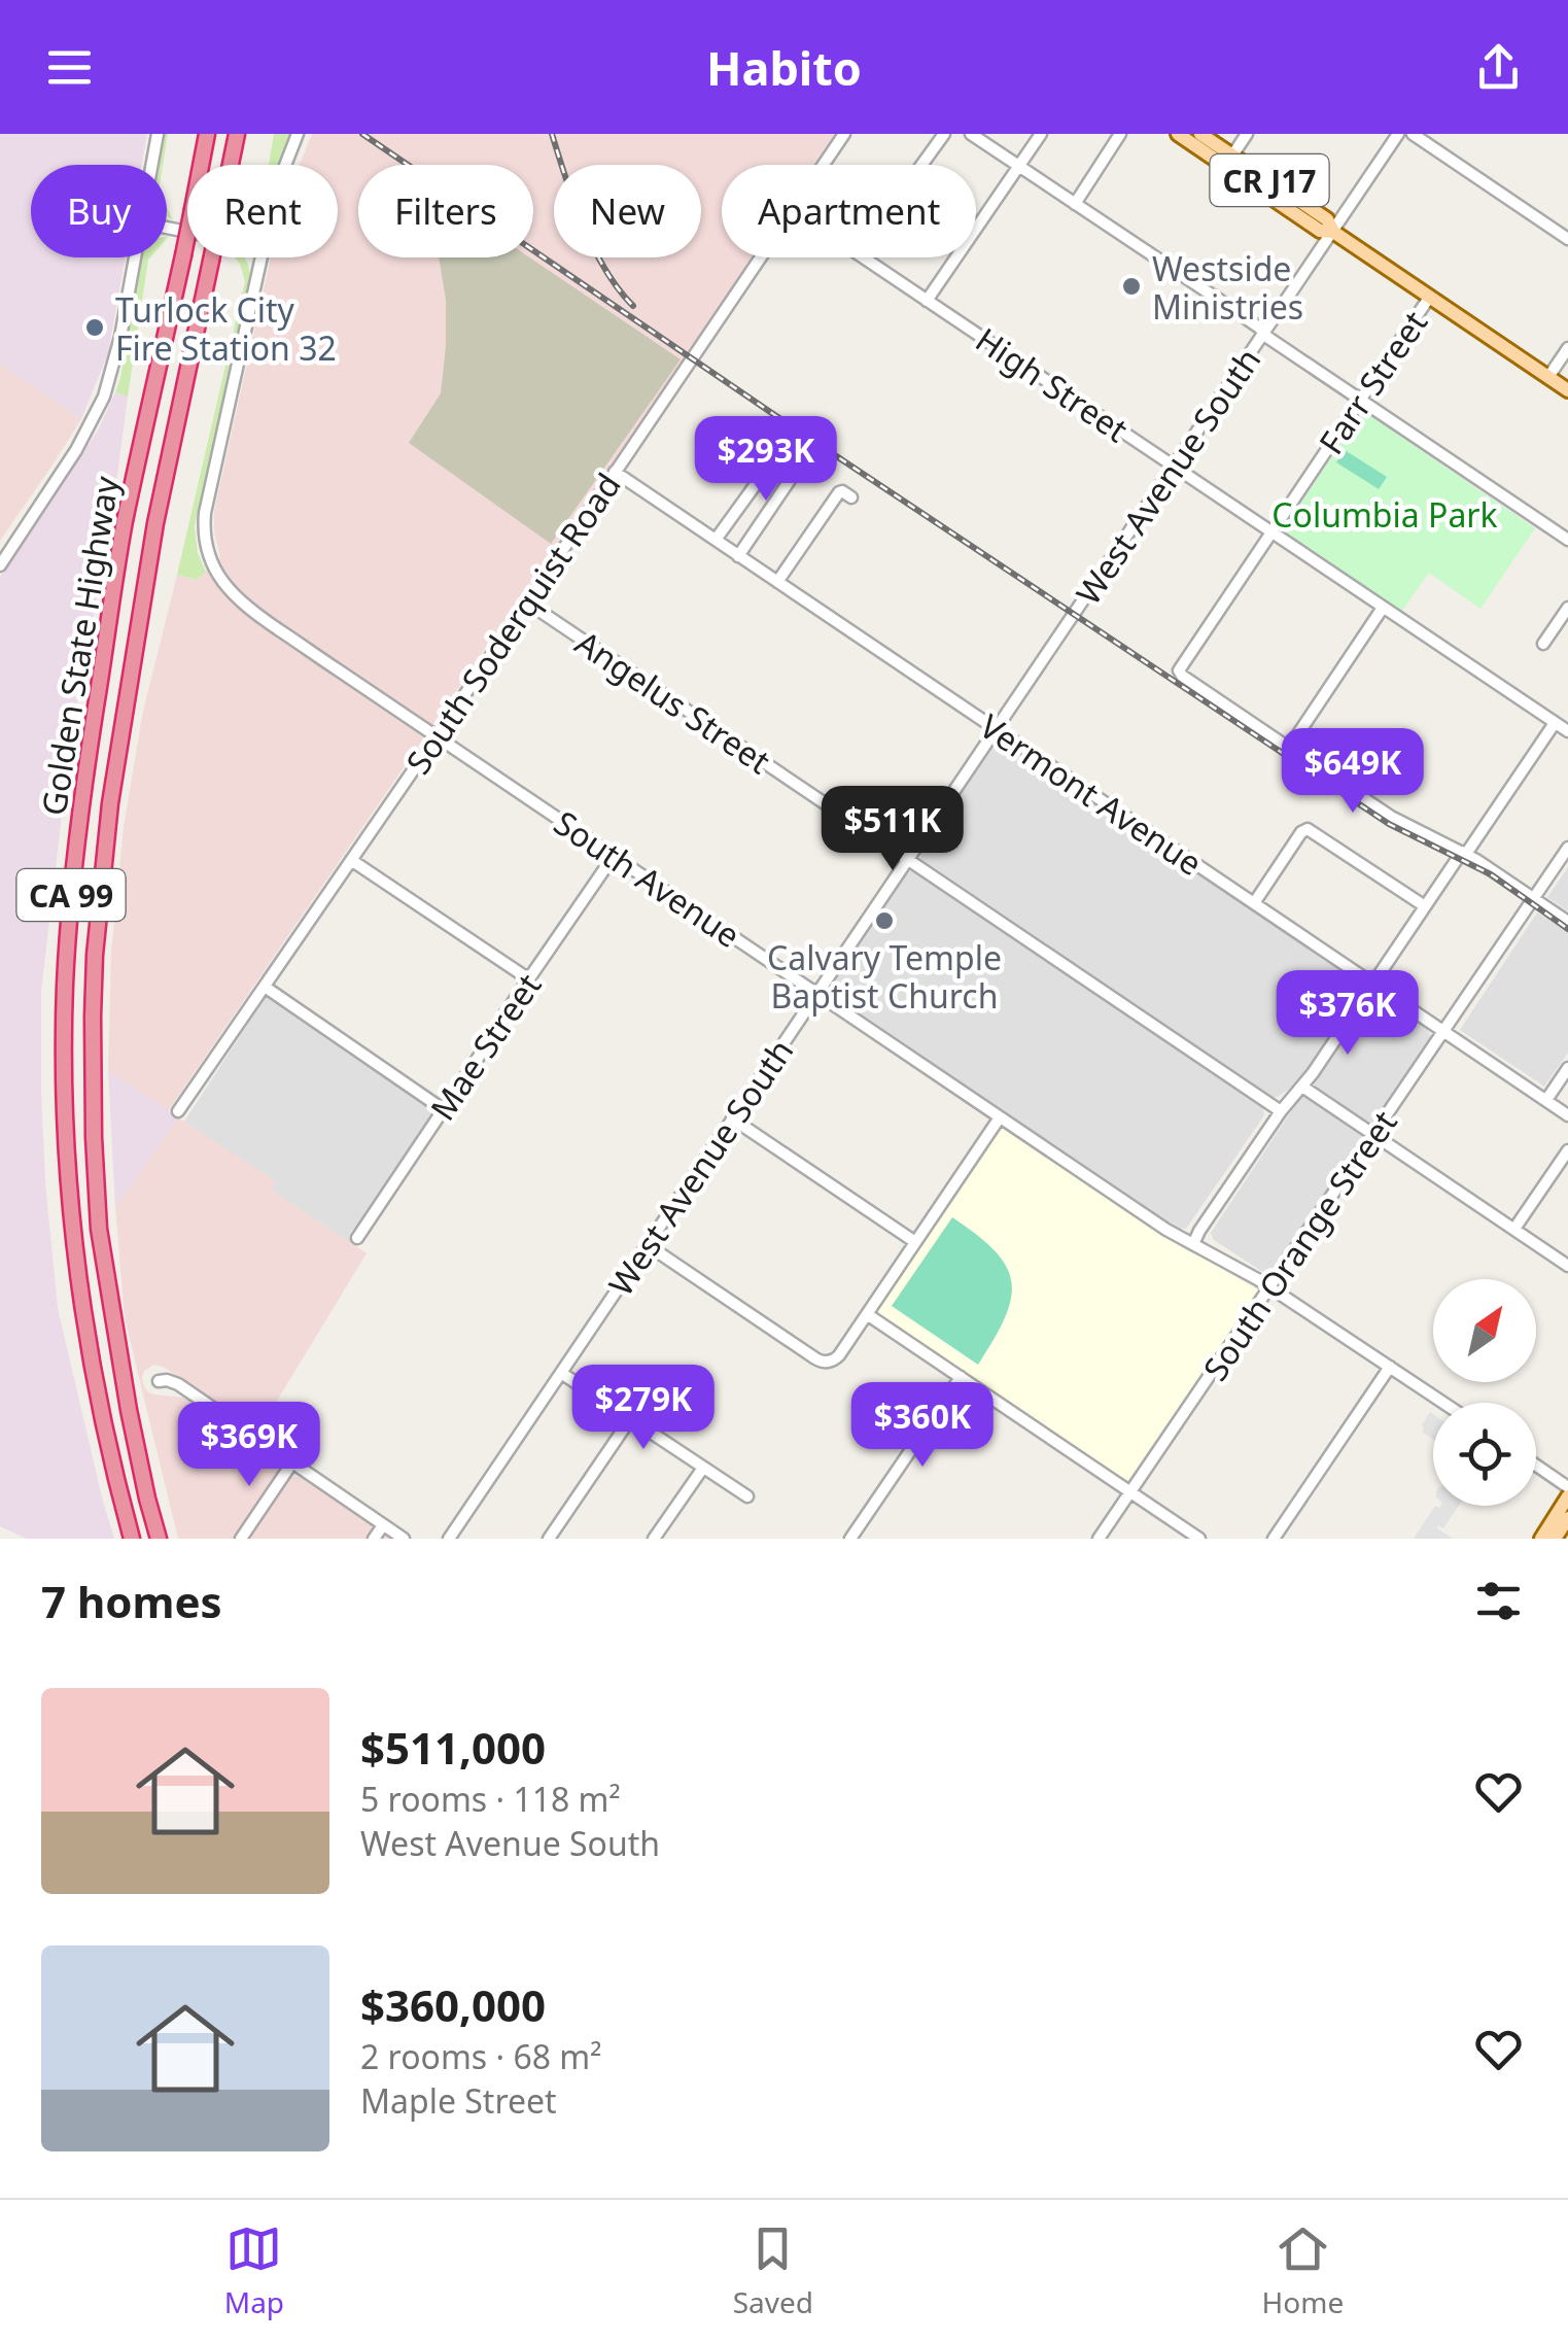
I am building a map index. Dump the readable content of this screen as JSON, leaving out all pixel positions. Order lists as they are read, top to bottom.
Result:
{
  "streets": {
    "highway": ["Golden State Highway", "CA 99"],
    "main road": ["CR J17"],
    "street": [
      "Farr Street",
      "High Street",
      "West Avenue South",
      "South Soderquist Road",
      "Angelus Street",
      "Vermont Avenue",
      "South Avenue",
      "Mae Street",
      "South Orange Street"
    ]
  },
  "crossings": [
    ["CR J17", "West Avenue South"],
    ["Farr Street", "High Street"],
    ["High Street", "West Avenue South"],
    ["West Avenue South", "Angelus Street"],
    ["West Avenue South", "Vermont Avenue"],
    ["West Avenue South", "South Avenue"],
    ["South Soderquist Road", "Angelus Street"],
    ["South Soderquist Road", "Vermont Avenue"],
    ["South Soderquist Road", "South Avenue"],
    ["Vermont Avenue", "South Orange Street"],
    ["South Avenue", "Mae Street"],
    ["South Avenue", "South Orange Street"]
  ],
  "parks": ["Columbia Park"],
  "places": ["Westside Ministries", "Turlock City Fire Station 32", "Calvary Temple Baptist Church"],
  "north": "top right",
  "page": {
    "header": "Habito",
    "chip": [
      "Buy",
      "Rent",
      "Filters",
      "New",
      "Apartment"
    ],
    "price": [
      "$293K",
      "$649K",
      "$511K",
      "$376K",
      "$279K",
      "$360K",
      "$369K"
    ],
    "heading": "7 homes",
    "list": [
      {
        "name": "$511,000",
        "note": "5 rooms · 118 m² · West Avenue South"
      },
      {
        "name": "$360,000",
        "note": "2 rooms · 68 m² · Maple Street"
      }
    ],
    "tabs": ["Map", "Saved", "Home"]
  }
}
